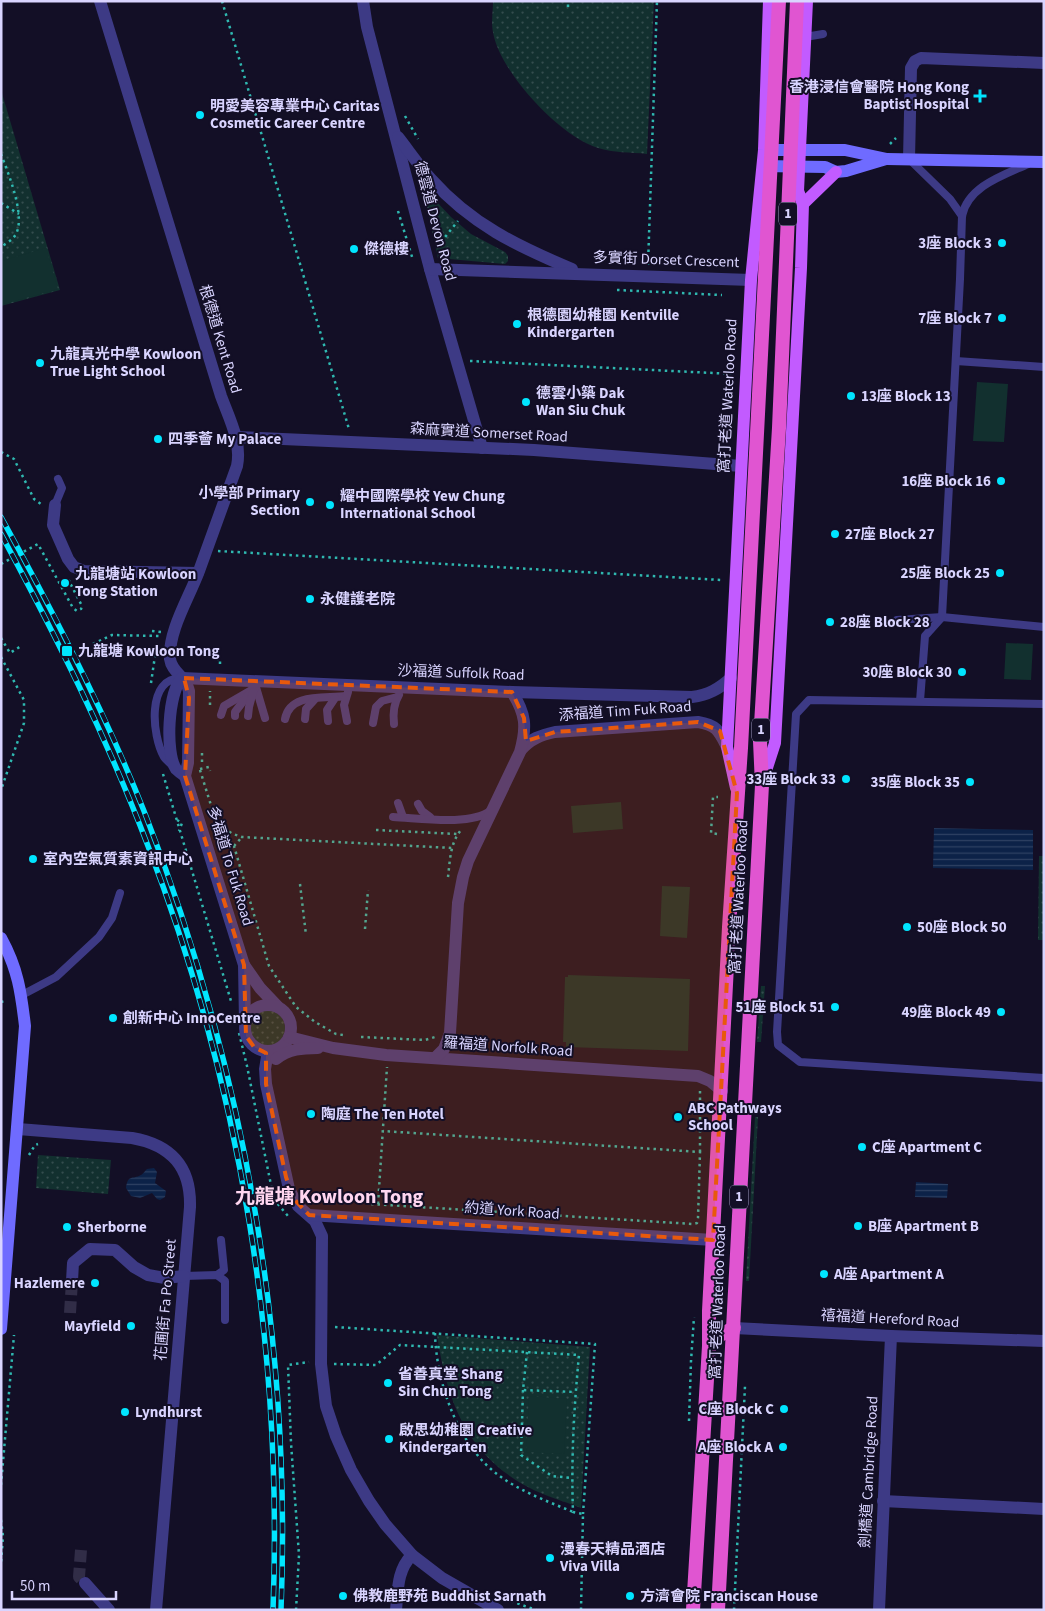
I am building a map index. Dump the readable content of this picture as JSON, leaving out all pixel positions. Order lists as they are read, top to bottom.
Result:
{
  "streets": {
    "highway": ["1", "窩打老道 Waterloo Road"],
    "street": [
      "德雲道 Devon Road",
      "多實街 Dorset Crescent",
      "根德道 Kent Road",
      "森麻實道 Somerset Road",
      "沙福道 Suffolk Road",
      "添福道 Tim Fuk Road",
      "多福道 To Fuk Road",
      "羅福道 Norfolk Road",
      "約道 York Road",
      "花圃街 Fa Po Street",
      "禧福道 Hereford Road",
      "劍橋道 Cambridge Road"
    ]
  },
  "crossings": [
    ["德雲道 Devon Road", "多實街 Dorset Crescent"],
    ["德雲道 Devon Road", "森麻實道 Somerset Road"],
    ["多實街 Dorset Crescent", "窩打老道 Waterloo Road"],
    ["根德道 Kent Road", "森麻實道 Somerset Road"],
    ["根德道 Kent Road", "沙福道 Suffolk Road"],
    ["根德道 Kent Road", "多福道 To Fuk Road"],
    ["窩打老道 Waterloo Road", "森麻實道 Somerset Road"],
    ["窩打老道 Waterloo Road", "沙福道 Suffolk Road"],
    ["窩打老道 Waterloo Road", "添福道 Tim Fuk Road"],
    ["窩打老道 Waterloo Road", "羅福道 Norfolk Road"],
    ["窩打老道 Waterloo Road", "約道 York Road"],
    ["窩打老道 Waterloo Road", "禧福道 Hereford Road"],
    ["沙福道 Suffolk Road", "添福道 Tim Fuk Road"],
    ["沙福道 Suffolk Road", "多福道 To Fuk Road"],
    ["添福道 Tim Fuk Road", "羅福道 Norfolk Road"],
    ["多福道 To Fuk Road", "羅福道 Norfolk Road"],
    ["禧福道 Hereford Road", "劍橋道 Cambridge Road"]
  ],
  "districts": ["九龍塘 Kowloon Tong"],
  "places": {
    "health": ["香港浸信會醫院 Hong Kong Baptist Hospital"],
    "other": [
      "明愛美容專業中心 Caritas Cosmetic Career Centre",
      "3座 Block 3",
      "傑德樓",
      "7座 Block 7",
      "根德園幼稚園 Kentville Kindergarten",
      "九龍真光中學 Kowloon True Light School",
      "13座 Block 13",
      "德雲小築 Dak Wan Siu Chuk",
      "四季薈 My Palace",
      "16座 Block 16",
      "小學部 Primary Section",
      "耀中國際學校 Yew Chung International School",
      "27座 Block 27",
      "25座 Block 25",
      "九龍塘站 Kowloon Tong Station",
      "永健護老院",
      "28座 Block 28",
      "30座 Block 30",
      "33座 Block 33",
      "35座 Block 35",
      "室內空氣質素資訊中心",
      "50座 Block 50",
      "51座 Block 51",
      "49座 Block 49",
      "創新中心 InnoCentre",
      "陶庭 The Ten Hotel",
      "ABC Pathways School",
      "C座 Apartment C",
      "B座 Apartment B",
      "Sherborne",
      "A座 Apartment A",
      "Hazlemere",
      "Mayfield",
      "省善真堂 Shang Sin Chun Tong",
      "C座 Block C",
      "Lyndhurst",
      "啟思幼稚園 Creative Kindergarten",
      "A座 Block A",
      "漫春天精品酒店 Viva Villa",
      "佛教鹿野苑 Buddhist Sarnath",
      "方濟會院 Franciscan House"
    ],
    "transit": ["九龍塘 Kowloon Tong"]
  },
  "scale_bar": "50 m"
}
